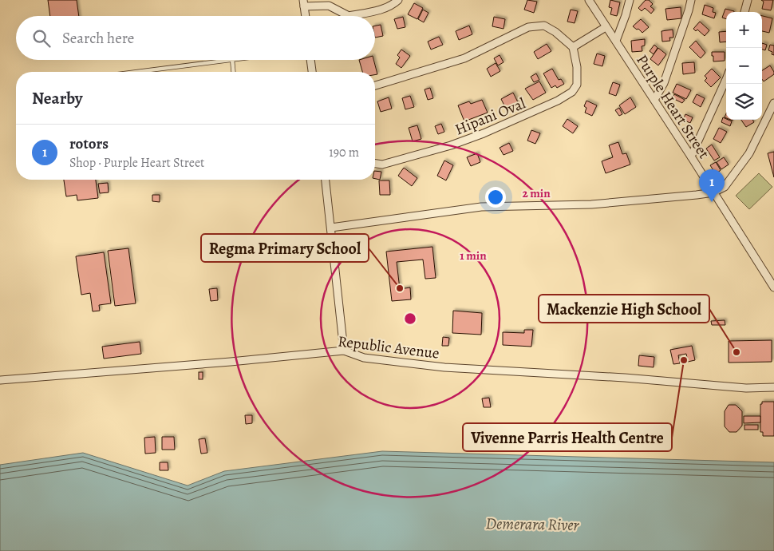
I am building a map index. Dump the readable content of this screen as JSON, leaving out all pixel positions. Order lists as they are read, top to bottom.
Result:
{
  "streets": {
    "street": ["Purple Heart Street", "Hipani Oval", "Republic Avenue"]
  },
  "water": ["Demerara River"],
  "places": ["Regma Primary School", "Mackenzie High School", "Vivenne Parris Health Centre"],
  "page": {
    "map_buttons": ["+", "−"],
    "search": "Search here",
    "heading": "Nearby",
    "list": [
      {
        "mark": "1",
        "name": "rotors",
        "note": "Shop · Purple Heart Street",
        "value": "190 m"
      }
    ],
    "pins": "1"
  },
  "rings": ["2 min", "1 min"]
}
